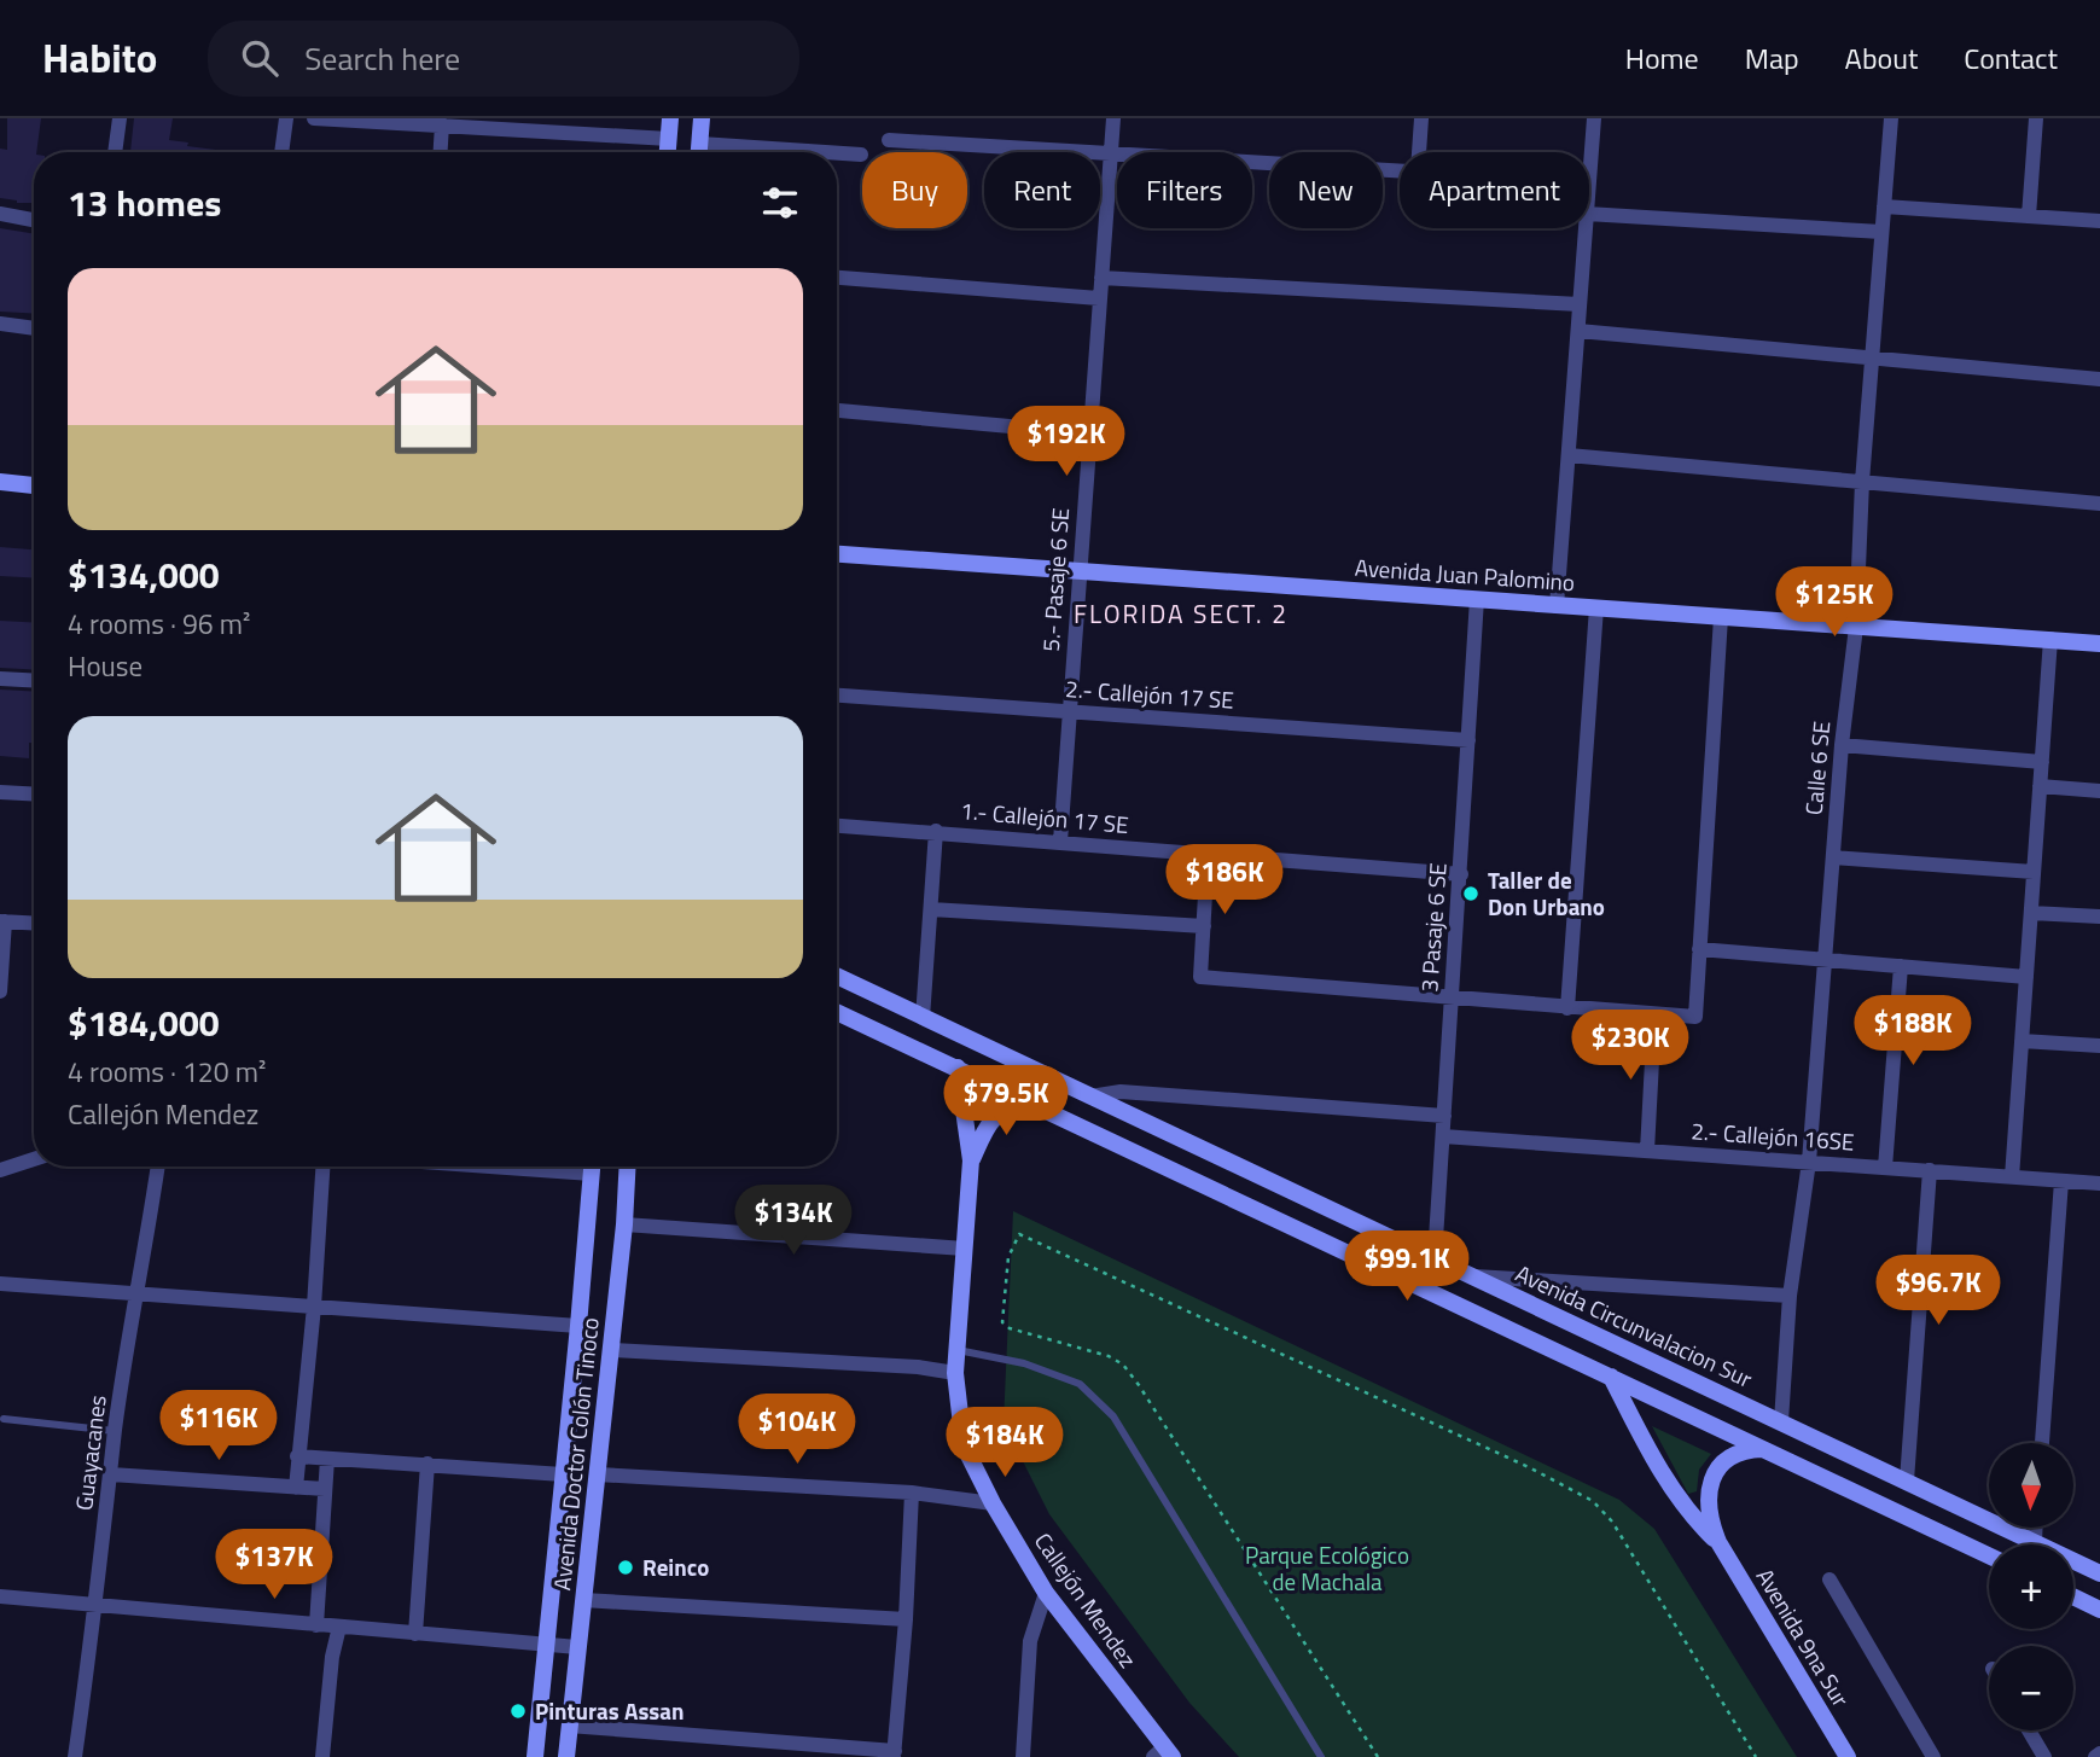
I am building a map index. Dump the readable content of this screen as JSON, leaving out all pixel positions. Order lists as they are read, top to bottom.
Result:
{
  "streets": {
    "main road": [
      "Avenida Juan Palomino",
      "Avenida Circunvalacion Sur",
      "Avenida Doctor Colón Tinoco",
      "Callejón Mendez",
      "Avenida 9na Sur"
    ],
    "street": [
      "5.- Pasaje 6 SE",
      "2.- Callejón 17 SE",
      "Calle 6 SE",
      "1.- Callejón 17 SE",
      "3 Pasaje 6 SE",
      "2.- Callejón 16SE",
      "Guayacanes"
    ]
  },
  "crossings": [
    ["Avenida Juan Palomino", "5.- Pasaje 6 SE"],
    ["Avenida Juan Palomino", "Calle 6 SE"],
    ["Avenida Juan Palomino", "3 Pasaje 6 SE"],
    ["5.- Pasaje 6 SE", "2.- Callejón 17 SE"],
    ["5.- Pasaje 6 SE", "1.- Callejón 17 SE"],
    ["2.- Callejón 17 SE", "3 Pasaje 6 SE"],
    ["Calle 6 SE", "2.- Callejón 16SE"],
    ["Calle 6 SE", "Avenida Circunvalacion Sur"],
    ["1.- Callejón 17 SE", "3 Pasaje 6 SE"],
    ["3 Pasaje 6 SE", "2.- Callejón 16SE"],
    ["3 Pasaje 6 SE", "Avenida Circunvalacion Sur"]
  ],
  "districts": ["FLORIDA SECT. 2"],
  "parks": ["Parque Ecológico de Machala"],
  "places": ["Taller de Don Urbano", "Reinco", "Pinturas Assan"],
  "north": "bottom",
  "page": {
    "header": "Habito",
    "search": "Search here",
    "nav": [
      "Home",
      "Map",
      "About",
      "Contact"
    ],
    "chip": [
      "Buy",
      "Rent",
      "Filters",
      "New",
      "Apartment"
    ],
    "heading": "13 homes",
    "list": [
      {
        "name": "$134,000",
        "note": "4 rooms · 96 m² · House"
      },
      {
        "name": "$184,000",
        "note": "4 rooms · 120 m² · Callejón Mendez"
      }
    ],
    "price": [
      "$192K",
      "$125K",
      "$186K",
      "$188K",
      "$230K",
      "$79.5K",
      "$134K",
      "$99.1K",
      "$96.7K",
      "$116K",
      "$104K",
      "$184K",
      "$137K"
    ],
    "map_buttons": ["+", "−"]
  }
}
